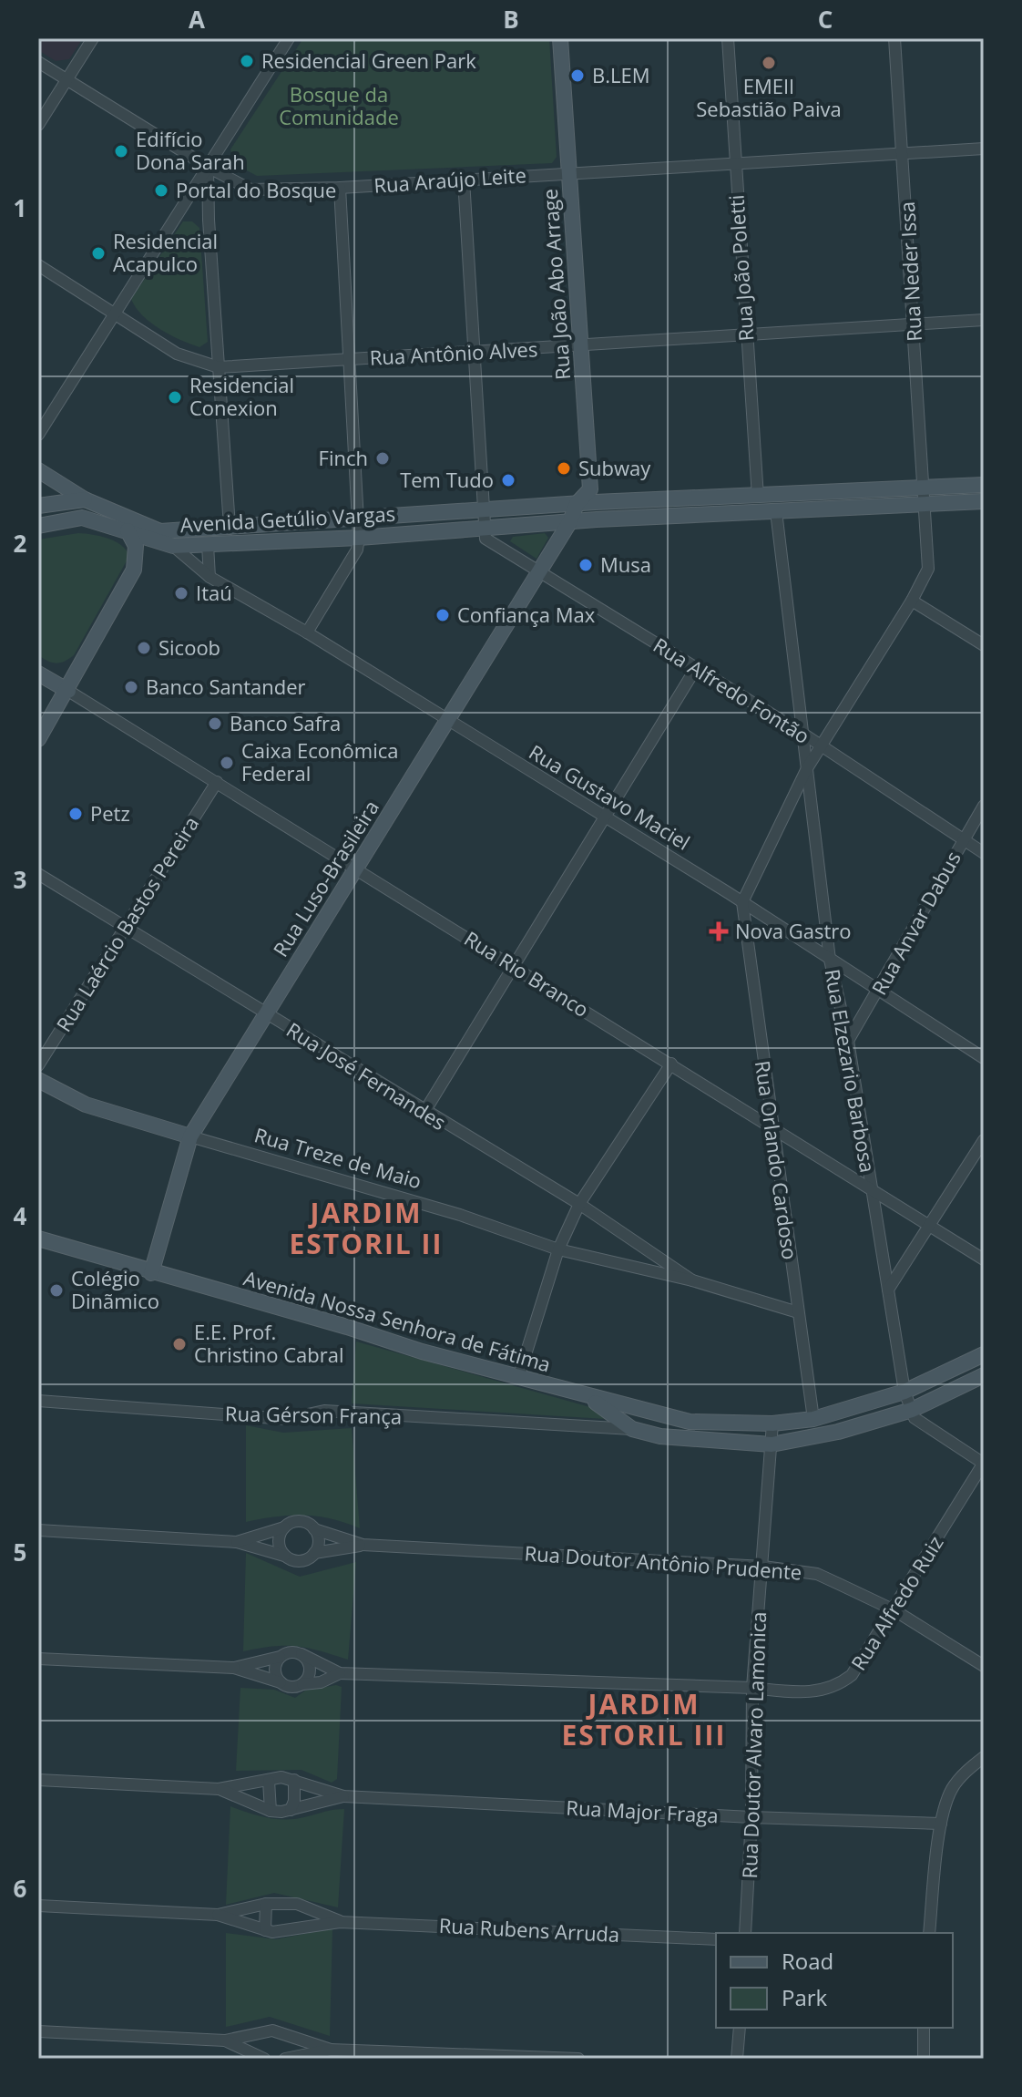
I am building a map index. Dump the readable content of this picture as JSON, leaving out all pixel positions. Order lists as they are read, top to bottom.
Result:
{
  "streets": {
    "street": [
      "Rua Araújo Leite",
      "Rua João Poletti",
      "Rua Neder Issa",
      "Rua João Abo Arrage",
      "Rua Antônio Alves",
      "Avenida Getúlio Vargas",
      "Rua Alfredo Fontão",
      "Rua Gustavo Maciel",
      "Rua Luso-Brasileira",
      "Rua Anvar Dabus",
      "Rua Laércio Bastos Pereira",
      "Rua Rio Branco",
      "Rua Elzezario Barbosa",
      "Rua José Fernandes",
      "Rua Treze de Maio",
      "Rua Orlando Cardoso",
      "Avenida Nossa Senhora de Fátima",
      "Rua Gérson França",
      "Rua Doutor Antônio Prudente",
      "Rua Alfredo Ruiz",
      "Rua Doutor Alvaro Lamonica",
      "Rua Major Fraga",
      "Rua Rubens Arruda"
    ]
  },
  "crossings": [
    ["Rua Araújo Leite", "Rua João Poletti"],
    ["Rua Araújo Leite", "Rua Neder Issa"],
    ["Rua Araújo Leite", "Rua João Abo Arrage"],
    ["Rua João Poletti", "Rua Antônio Alves"],
    ["Rua Neder Issa", "Rua Antônio Alves"],
    ["Rua Neder Issa", "Avenida Getúlio Vargas"],
    ["Rua Neder Issa", "Rua Alfredo Fontão"],
    ["Rua Neder Issa", "Rua Gustavo Maciel"],
    ["Rua Neder Issa", "Rua Elzezario Barbosa"],
    ["Rua Neder Issa", "Rua Orlando Cardoso"],
    ["Rua João Abo Arrage", "Rua Antônio Alves"],
    ["Rua João Abo Arrage", "Avenida Getúlio Vargas"],
    ["Avenida Getúlio Vargas", "Rua Alfredo Fontão"],
    ["Avenida Getúlio Vargas", "Rua Gustavo Maciel"],
    ["Avenida Getúlio Vargas", "Rua Luso-Brasileira"],
    ["Avenida Getúlio Vargas", "Rua Elzezario Barbosa"],
    ["Rua Alfredo Fontão", "Rua Luso-Brasileira"],
    ["Rua Alfredo Fontão", "Rua Anvar Dabus"],
    ["Rua Alfredo Fontão", "Rua Elzezario Barbosa"],
    ["Rua Gustavo Maciel", "Rua Luso-Brasileira"],
    ["Rua Gustavo Maciel", "Rua Anvar Dabus"],
    ["Rua Gustavo Maciel", "Rua Elzezario Barbosa"],
    ["Rua Gustavo Maciel", "Rua Orlando Cardoso"],
    ["Rua Luso-Brasileira", "Rua Rio Branco"],
    ["Rua Luso-Brasileira", "Rua José Fernandes"],
    ["Rua Luso-Brasileira", "Rua Treze de Maio"],
    ["Rua Luso-Brasileira", "Avenida Nossa Senhora de Fátima"],
    ["Rua Anvar Dabus", "Rua Elzezario Barbosa"],
    ["Rua Laércio Bastos Pereira", "Rua Rio Branco"],
    ["Rua Laércio Bastos Pereira", "Rua José Fernandes"],
    ["Rua Rio Branco", "Rua Elzezario Barbosa"],
    ["Rua Rio Branco", "Rua Orlando Cardoso"],
    ["Rua Elzezario Barbosa", "Avenida Nossa Senhora de Fátima"],
    ["Rua José Fernandes", "Rua Treze de Maio"],
    ["Rua Treze de Maio", "Rua Orlando Cardoso"],
    ["Rua Orlando Cardoso", "Avenida Nossa Senhora de Fátima"],
    ["Avenida Nossa Senhora de Fátima", "Rua Gérson França"],
    ["Avenida Nossa Senhora de Fátima", "Rua Doutor Alvaro Lamonica"],
    ["Rua Doutor Antônio Prudente", "Rua Alfredo Ruiz"],
    ["Rua Doutor Antônio Prudente", "Rua Doutor Alvaro Lamonica"],
    ["Rua Alfredo Ruiz", "Rua Doutor Alvaro Lamonica"],
    ["Rua Doutor Alvaro Lamonica", "Rua Major Fraga"]
  ],
  "districts": ["JARDIM ESTORIL II", "JARDIM ESTORIL III"],
  "parks": ["Bosque da Comunidade"],
  "places": {
    "other": [
      "Residencial Green Park",
      "EMEII Sebastião Paiva",
      "B.LEM",
      "Edifício Dona Sarah",
      "Portal do Bosque",
      "Residencial Acapulco",
      "Residencial Conexion",
      "Finch",
      "Subway",
      "Tem Tudo",
      "Musa",
      "Itaú",
      "Confiança Max",
      "Sicoob",
      "Banco Santander",
      "Banco Safra",
      "Caixa Econômica Federal",
      "Petz",
      "Colégio Dinãmico",
      "E.E. Prof. Christino Cabral"
    ],
    "health": ["Nova Gastro"]
  },
  "legend": ["Road", "Park"],
  "grid": {
    "columns": ["A", "B", "C"],
    "rows": [
      "1",
      "2",
      "3",
      "4",
      "5",
      "6"
    ]
  }
}
